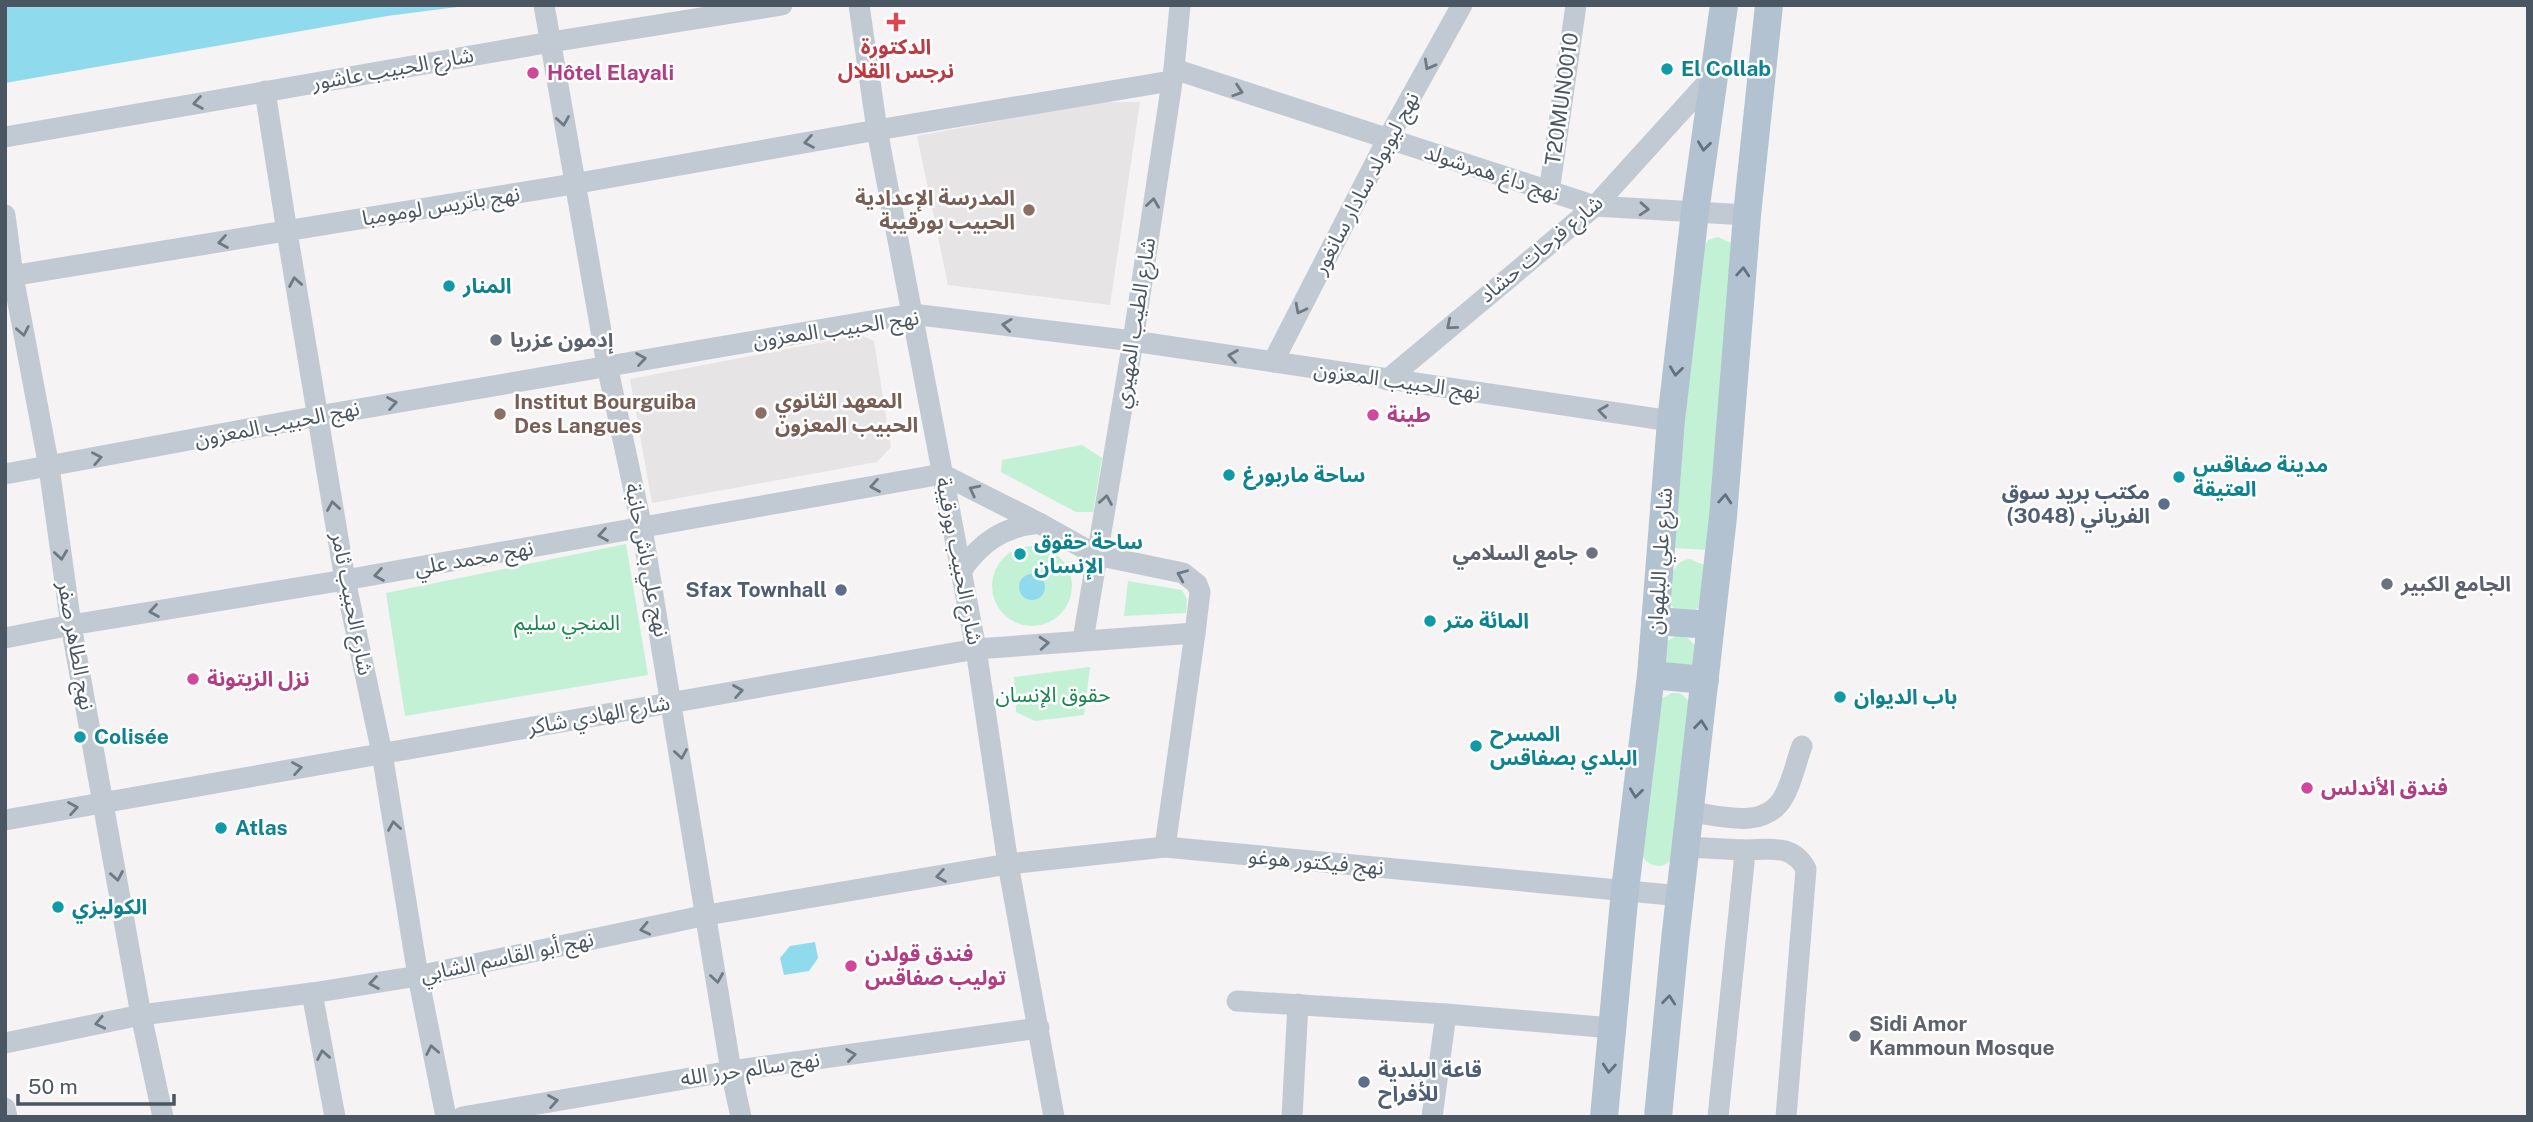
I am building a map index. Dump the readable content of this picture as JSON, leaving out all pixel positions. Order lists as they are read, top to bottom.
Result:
{
  "streets": {
    "main road": ["شارع علي البلهوان"],
    "street": [
      "شارع الحبيب عاشور",
      "T20MUN0010",
      "نهج داغ همرشولد",
      "نهج ليوبولد سادار سانغور",
      "نهج باتريس لومومبا",
      "شارع فرحات حشاد",
      "شارع الطيب المهيري",
      "نهج الحبيب المعزون",
      "نهج محمد علي",
      "نهج علي باش حانبة",
      "شارع الحبيب بورقيبة",
      "شارع الحبيب ثامر",
      "نهج الطاهر صفر",
      "شارع الهادي شاكر",
      "نهج فيكتور هوغو",
      "نهج أبو القاسم الشابي",
      "نهج سالم حرز الله"
    ]
  },
  "crossings": [
    ["شارع الحبيب عاشور", "نهج علي باش حانبة"],
    ["شارع الحبيب عاشور", "شارع الحبيب ثامر"],
    ["T20MUN0010", "نهج داغ همرشولد"],
    ["نهج داغ همرشولد", "نهج ليوبولد سادار سانغور"],
    ["نهج داغ همرشولد", "نهج باتريس لومومبا"],
    ["نهج داغ همرشولد", "شارع فرحات حشاد"],
    ["نهج داغ همرشولد", "شارع الطيب المهيري"],
    ["نهج داغ همرشولد", "شارع الحبيب بورقيبة"],
    ["نهج داغ همرشولد", "شارع علي البلهوان"],
    ["نهج ليوبولد سادار سانغور", "نهج الحبيب المعزون"],
    ["نهج باتريس لومومبا", "نهج علي باش حانبة"],
    ["نهج باتريس لومومبا", "شارع الحبيب بورقيبة"],
    ["نهج باتريس لومومبا", "شارع الحبيب ثامر"],
    ["نهج باتريس لومومبا", "نهج الطاهر صفر"],
    ["شارع فرحات حشاد", "نهج الحبيب المعزون"],
    ["شارع فرحات حشاد", "شارع علي البلهوان"],
    ["شارع الطيب المهيري", "نهج الحبيب المعزون"],
    ["شارع الطيب المهيري", "شارع الحبيب بورقيبة"],
    ["شارع الطيب المهيري", "شارع الهادي شاكر"],
    ["نهج الحبيب المعزون", "نهج علي باش حانبة"],
    ["نهج الحبيب المعزون", "شارع الحبيب بورقيبة"],
    ["نهج الحبيب المعزون", "شارع علي البلهوان"],
    ["نهج الحبيب المعزون", "شارع الحبيب ثامر"],
    ["نهج الحبيب المعزون", "نهج الطاهر صفر"],
    ["نهج محمد علي", "نهج علي باش حانبة"],
    ["نهج محمد علي", "شارع الحبيب بورقيبة"],
    ["نهج محمد علي", "شارع الحبيب ثامر"],
    ["نهج محمد علي", "نهج الطاهر صفر"],
    ["نهج علي باش حانبة", "شارع الهادي شاكر"],
    ["نهج علي باش حانبة", "نهج أبو القاسم الشابي"],
    ["نهج علي باش حانبة", "نهج سالم حرز الله"],
    ["شارع الحبيب بورقيبة", "شارع الهادي شاكر"],
    ["شارع الحبيب بورقيبة", "نهج فيكتور هوغو"],
    ["شارع الحبيب بورقيبة", "نهج أبو القاسم الشابي"],
    ["شارع الحبيب بورقيبة", "نهج سالم حرز الله"],
    ["شارع علي البلهوان", "نهج فيكتور هوغو"],
    ["شارع الحبيب ثامر", "شارع الهادي شاكر"],
    ["شارع الحبيب ثامر", "نهج أبو القاسم الشابي"],
    ["نهج الطاهر صفر", "شارع الهادي شاكر"],
    ["نهج الطاهر صفر", "نهج أبو القاسم الشابي"],
    ["نهج فيكتور هوغو", "نهج أبو القاسم الشابي"]
  ],
  "one_way": [
    "نهج داغ همرشولد",
    "نهج ليوبولد سادار سانغور",
    "نهج باتريس لومومبا",
    "شارع فرحات حشاد",
    "شارع الطيب المهيري",
    "نهج محمد علي",
    "نهج علي باش حانبة",
    "شارع الحبيب ثامر",
    "نهج الطاهر صفر",
    "شارع الهادي شاكر",
    "نهج أبو القاسم الشابي",
    "نهج سالم حرز الله"
  ],
  "parks": ["المنجي سليم", "حقوق الإنسان"],
  "places": {
    "health": ["الدكتورة نرجس القلال"],
    "other": [
      "El Collab",
      "Hôtel Elayali",
      "المدرسة الإعدادية الحبيب بورقيبة",
      "المنار",
      "إدمون عزريا",
      "المعهد الثانوي الحبيب المعزون",
      "Institut Bourguiba Des Langues",
      "طينة",
      "ساحة ماربورغ",
      "مدينة صفاقس العتيقة",
      "مكتب بريد سوق الفرياني (3048)",
      "جامع السلامي",
      "ساحة حقوق الإنسان",
      "الجامع الكبير",
      "Sfax Townhall",
      "المائة متر",
      "نزل الزيتونة",
      "باب الديوان",
      "Colisée",
      "المسرح البلدي بصفاقس",
      "فندق الأندلس",
      "Atlas",
      "الكوليزي",
      "فندق قولدن توليب صفاقس",
      "Sidi Amor Kammoun Mosque",
      "قاعة البلدية للأفراح"
    ]
  },
  "scale_bar": "50 m"
}
